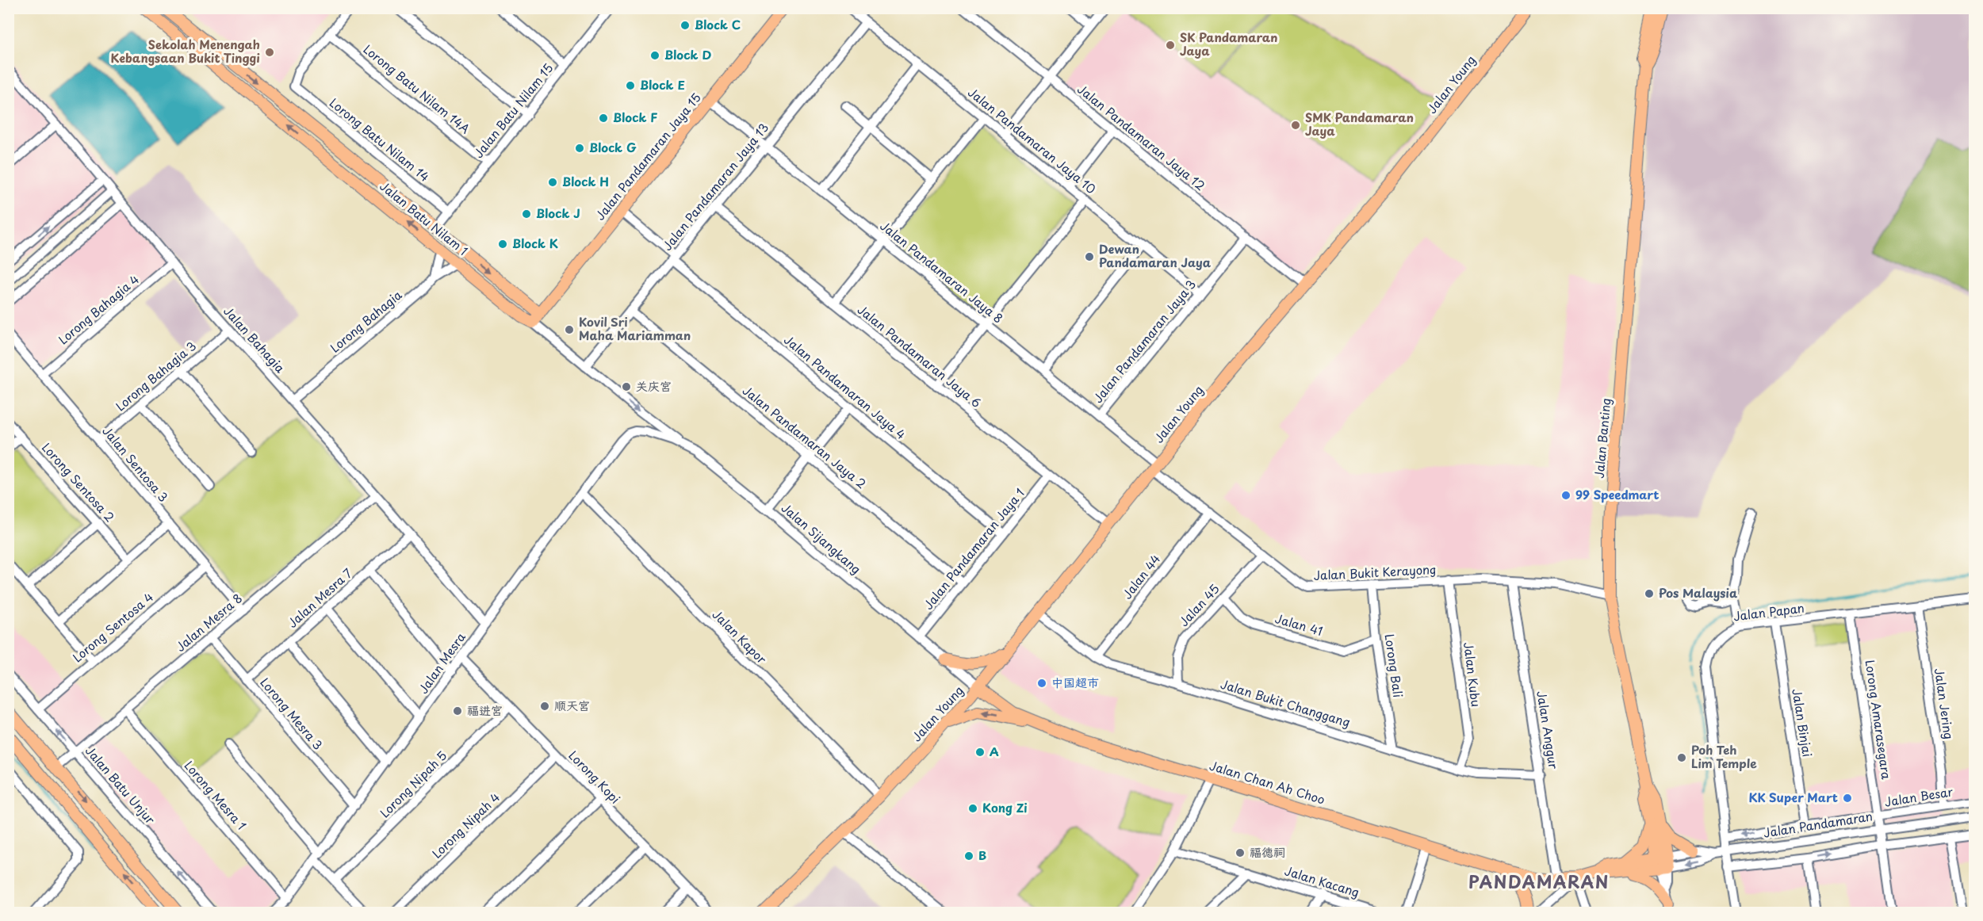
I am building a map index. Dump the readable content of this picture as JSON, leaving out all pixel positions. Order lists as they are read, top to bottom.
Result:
{
  "streets": {
    "main road": [
      "Jalan Young",
      "Jalan Pandamaran Jaya 15",
      "Jalan Batu Nilam 1",
      "Jalan Banting",
      "Jalan Chan Ah Choo"
    ],
    "street": [
      "Lorong Batu Nilam 14A",
      "Jalan Batu Nilam 15",
      "Jalan Pandamaran Jaya 12",
      "Lorong Batu Nilam 14",
      "Jalan Pandamaran Jaya 10",
      "Jalan Pandamaran Jaya 13",
      "Jalan Pandamaran Jaya 8",
      "Lorong Bahagia 4",
      "Lorong Bahagia",
      "Jalan Bahagia",
      "Jalan Pandamaran Jaya 3",
      "Jalan Pandamaran Jaya 6",
      "Lorong Bahagia 3",
      "Jalan Pandamaran Jaya 4",
      "Jalan Pandamaran Jaya 2",
      "Jalan Sentosa 3",
      "Lorong Sentosa 2",
      "Jalan Sijangkang",
      "Jalan Pandamaran Jaya 1",
      "Jalan Bukit Kerayong",
      "Jalan 44",
      "Jalan Mesra 7",
      "Jalan 45",
      "Jalan Papan",
      "Jalan Mesra 8",
      "Jalan 41",
      "Lorong Sentosa 4",
      "Jalan Kapor",
      "Jalan Mesra",
      "Lorong Bali",
      "Jalan Kubu",
      "Jalan Bukit Changgang",
      "Jalan Jering",
      "Lorong Mesra 3",
      "Lorong Amarasegara",
      "Jalan Binjai",
      "Jalan Anggur",
      "Lorong Kopi",
      "Lorong Nipah 5",
      "Jalan Batu Unjur",
      "Lorong Mesra 1",
      "Jalan Besar",
      "Jalan Pandamaran",
      "Lorong Nipah 4",
      "Jalan Kacang"
    ]
  },
  "crossings": [
    ["Jalan Young", "Jalan Pandamaran Jaya 12"],
    ["Jalan Young", "Jalan Pandamaran Jaya 8"],
    ["Jalan Young", "Jalan Pandamaran Jaya 6"],
    ["Jalan Young", "Jalan Sijangkang"],
    ["Jalan Young", "Jalan Bukit Kerayong"],
    ["Jalan Young", "Jalan Kapor"],
    ["Jalan Young", "Jalan Bukit Changgang"],
    ["Jalan Young", "Jalan Chan Ah Choo"],
    ["Lorong Batu Nilam 14A", "Jalan Batu Nilam 15"],
    ["Lorong Batu Nilam 14A", "Lorong Batu Nilam 14"],
    ["Jalan Batu Nilam 15", "Lorong Batu Nilam 14"],
    ["Jalan Batu Nilam 15", "Jalan Batu Nilam 1"],
    ["Jalan Pandamaran Jaya 12", "Jalan Pandamaran Jaya 3"],
    ["Jalan Pandamaran Jaya 10", "Jalan Pandamaran Jaya 13"],
    ["Jalan Pandamaran Jaya 10", "Jalan Pandamaran Jaya 3"],
    ["Jalan Pandamaran Jaya 15", "Jalan Batu Nilam 1"],
    ["Jalan Pandamaran Jaya 15", "Jalan Pandamaran Jaya 8"],
    ["Jalan Pandamaran Jaya 15", "Jalan Pandamaran Jaya 4"],
    ["Jalan Pandamaran Jaya 13", "Jalan Batu Nilam 1"],
    ["Jalan Pandamaran Jaya 13", "Jalan Pandamaran Jaya 8"],
    ["Jalan Pandamaran Jaya 13", "Jalan Pandamaran Jaya 6"],
    ["Jalan Pandamaran Jaya 13", "Jalan Pandamaran Jaya 4"],
    ["Jalan Pandamaran Jaya 13", "Jalan Pandamaran Jaya 2"],
    ["Jalan Batu Nilam 1", "Lorong Bahagia"],
    ["Jalan Batu Nilam 1", "Jalan Sijangkang"],
    ["Jalan Pandamaran Jaya 8", "Jalan Pandamaran Jaya 3"],
    ["Jalan Pandamaran Jaya 8", "Jalan Bukit Kerayong"],
    ["Lorong Bahagia 4", "Jalan Bahagia"],
    ["Lorong Bahagia 4", "Jalan Sentosa 3"],
    ["Lorong Bahagia", "Jalan Bahagia"],
    ["Jalan Bahagia", "Lorong Bahagia 3"],
    ["Jalan Bahagia", "Jalan Mesra 7"],
    ["Jalan Bahagia", "Jalan Mesra 8"],
    ["Jalan Bahagia", "Jalan Mesra"],
    ["Jalan Pandamaran Jaya 6", "Jalan Pandamaran Jaya 1"],
    ["Lorong Bahagia 3", "Jalan Sentosa 3"],
    ["Jalan Pandamaran Jaya 4", "Jalan Pandamaran Jaya 1"],
    ["Jalan Pandamaran Jaya 2", "Jalan Pandamaran Jaya 1"],
    ["Jalan Banting", "Jalan Bukit Kerayong"],
    ["Jalan Banting", "Jalan Pandamaran"],
    ["Jalan Sentosa 3", "Jalan Mesra 8"],
    ["Jalan Sentosa 3", "Lorong Sentosa 4"],
    ["Jalan Sijangkang", "Jalan Pandamaran Jaya 1"],
    ["Jalan Sijangkang", "Jalan Mesra"],
    ["Jalan Sijangkang", "Jalan Chan Ah Choo"],
    ["Jalan Bukit Kerayong", "Jalan 44"],
    ["Jalan Bukit Kerayong", "Jalan 45"],
    ["Jalan Bukit Kerayong", "Lorong Bali"],
    ["Jalan Bukit Kerayong", "Jalan Kubu"],
    ["Jalan Bukit Kerayong", "Jalan Anggur"],
    ["Jalan 44", "Jalan Bukit Changgang"],
    ["Jalan Mesra 7", "Lorong Mesra 3"],
    ["Jalan 45", "Jalan 41"],
    ["Jalan 45", "Jalan Bukit Changgang"],
    ["Jalan Papan", "Jalan Jering"],
    ["Jalan Papan", "Lorong Amarasegara"],
    ["Jalan Papan", "Jalan Binjai"],
    ["Jalan Papan", "Jalan Besar"],
    ["Jalan Papan", "Jalan Pandamaran"],
    ["Jalan Mesra 8", "Lorong Mesra 3"],
    ["Jalan Mesra 8", "Jalan Batu Unjur"],
    ["Jalan Mesra 8", "Lorong Mesra 1"],
    ["Jalan 41", "Lorong Bali"],
    ["Lorong Sentosa 4", "Jalan Batu Unjur"],
    ["Jalan Kapor", "Jalan Mesra"],
    ["Jalan Mesra", "Lorong Mesra 3"],
    ["Jalan Mesra", "Lorong Kopi"],
    ["Jalan Mesra", "Lorong Mesra 1"],
    ["Lorong Bali", "Jalan Bukit Changgang"],
    ["Jalan Kubu", "Jalan Bukit Changgang"],
    ["Jalan Bukit Changgang", "Jalan Anggur"],
    ["Jalan Jering", "Jalan Besar"],
    ["Lorong Amarasegara", "Jalan Besar"],
    ["Lorong Amarasegara", "Jalan Pandamaran"],
    ["Jalan Binjai", "Jalan Besar"],
    ["Jalan Anggur", "Jalan Chan Ah Choo"],
    ["Lorong Kopi", "Lorong Nipah 5"],
    ["Lorong Kopi", "Lorong Nipah 4"]
  ],
  "one_way": ["Jalan Batu Unjur"],
  "districts": ["PANDAMARAN"],
  "places": [
    "Block C",
    "SK Pandamaran Jaya",
    "Sekolah Menengah Kebangsaan Bukit Tinggi",
    "Block D",
    "Block E",
    "Block F",
    "SMK Pandamaran Jaya",
    "Block G",
    "Block H",
    "Block J",
    "Block K",
    "Dewan Pandamaran Jaya",
    "Kovil Sri Maha Mariamman",
    "关庆宫",
    "99 Speedmart",
    "Pos Malaysia",
    "中国超市",
    "顺天宫",
    "福进宫",
    "A",
    "Poh Teh Lim Temple",
    "KK Super Mart",
    "Kong Zi",
    "福德祠",
    "B"
  ]
}
